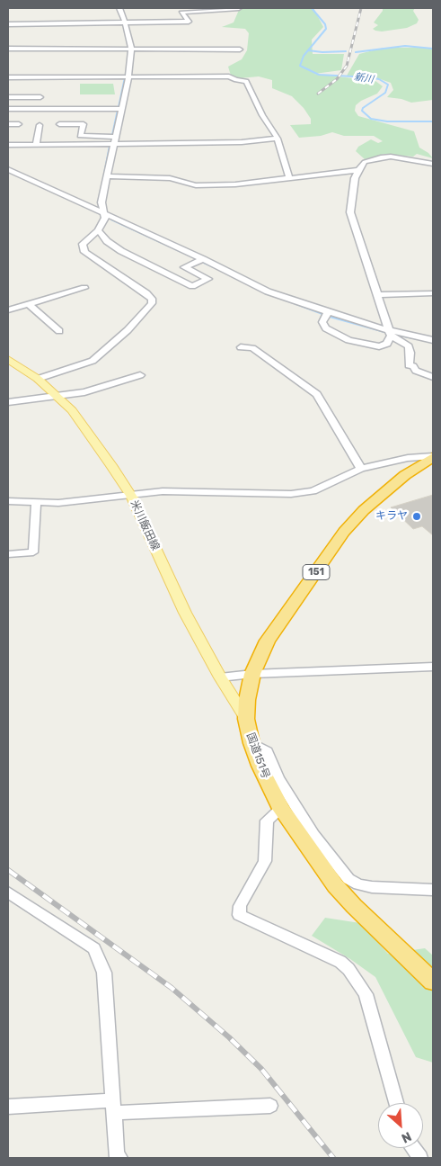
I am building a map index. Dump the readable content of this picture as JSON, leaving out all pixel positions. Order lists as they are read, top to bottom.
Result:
{
  "streets": {
    "highway": ["151", "国道151号"],
    "main road": ["米川飯田線"]
  },
  "crossings": [
    ["米川飯田線", "国道151号"]
  ],
  "water": ["新川"],
  "places": ["キラヤ"],
  "north": "bottom right"
}
